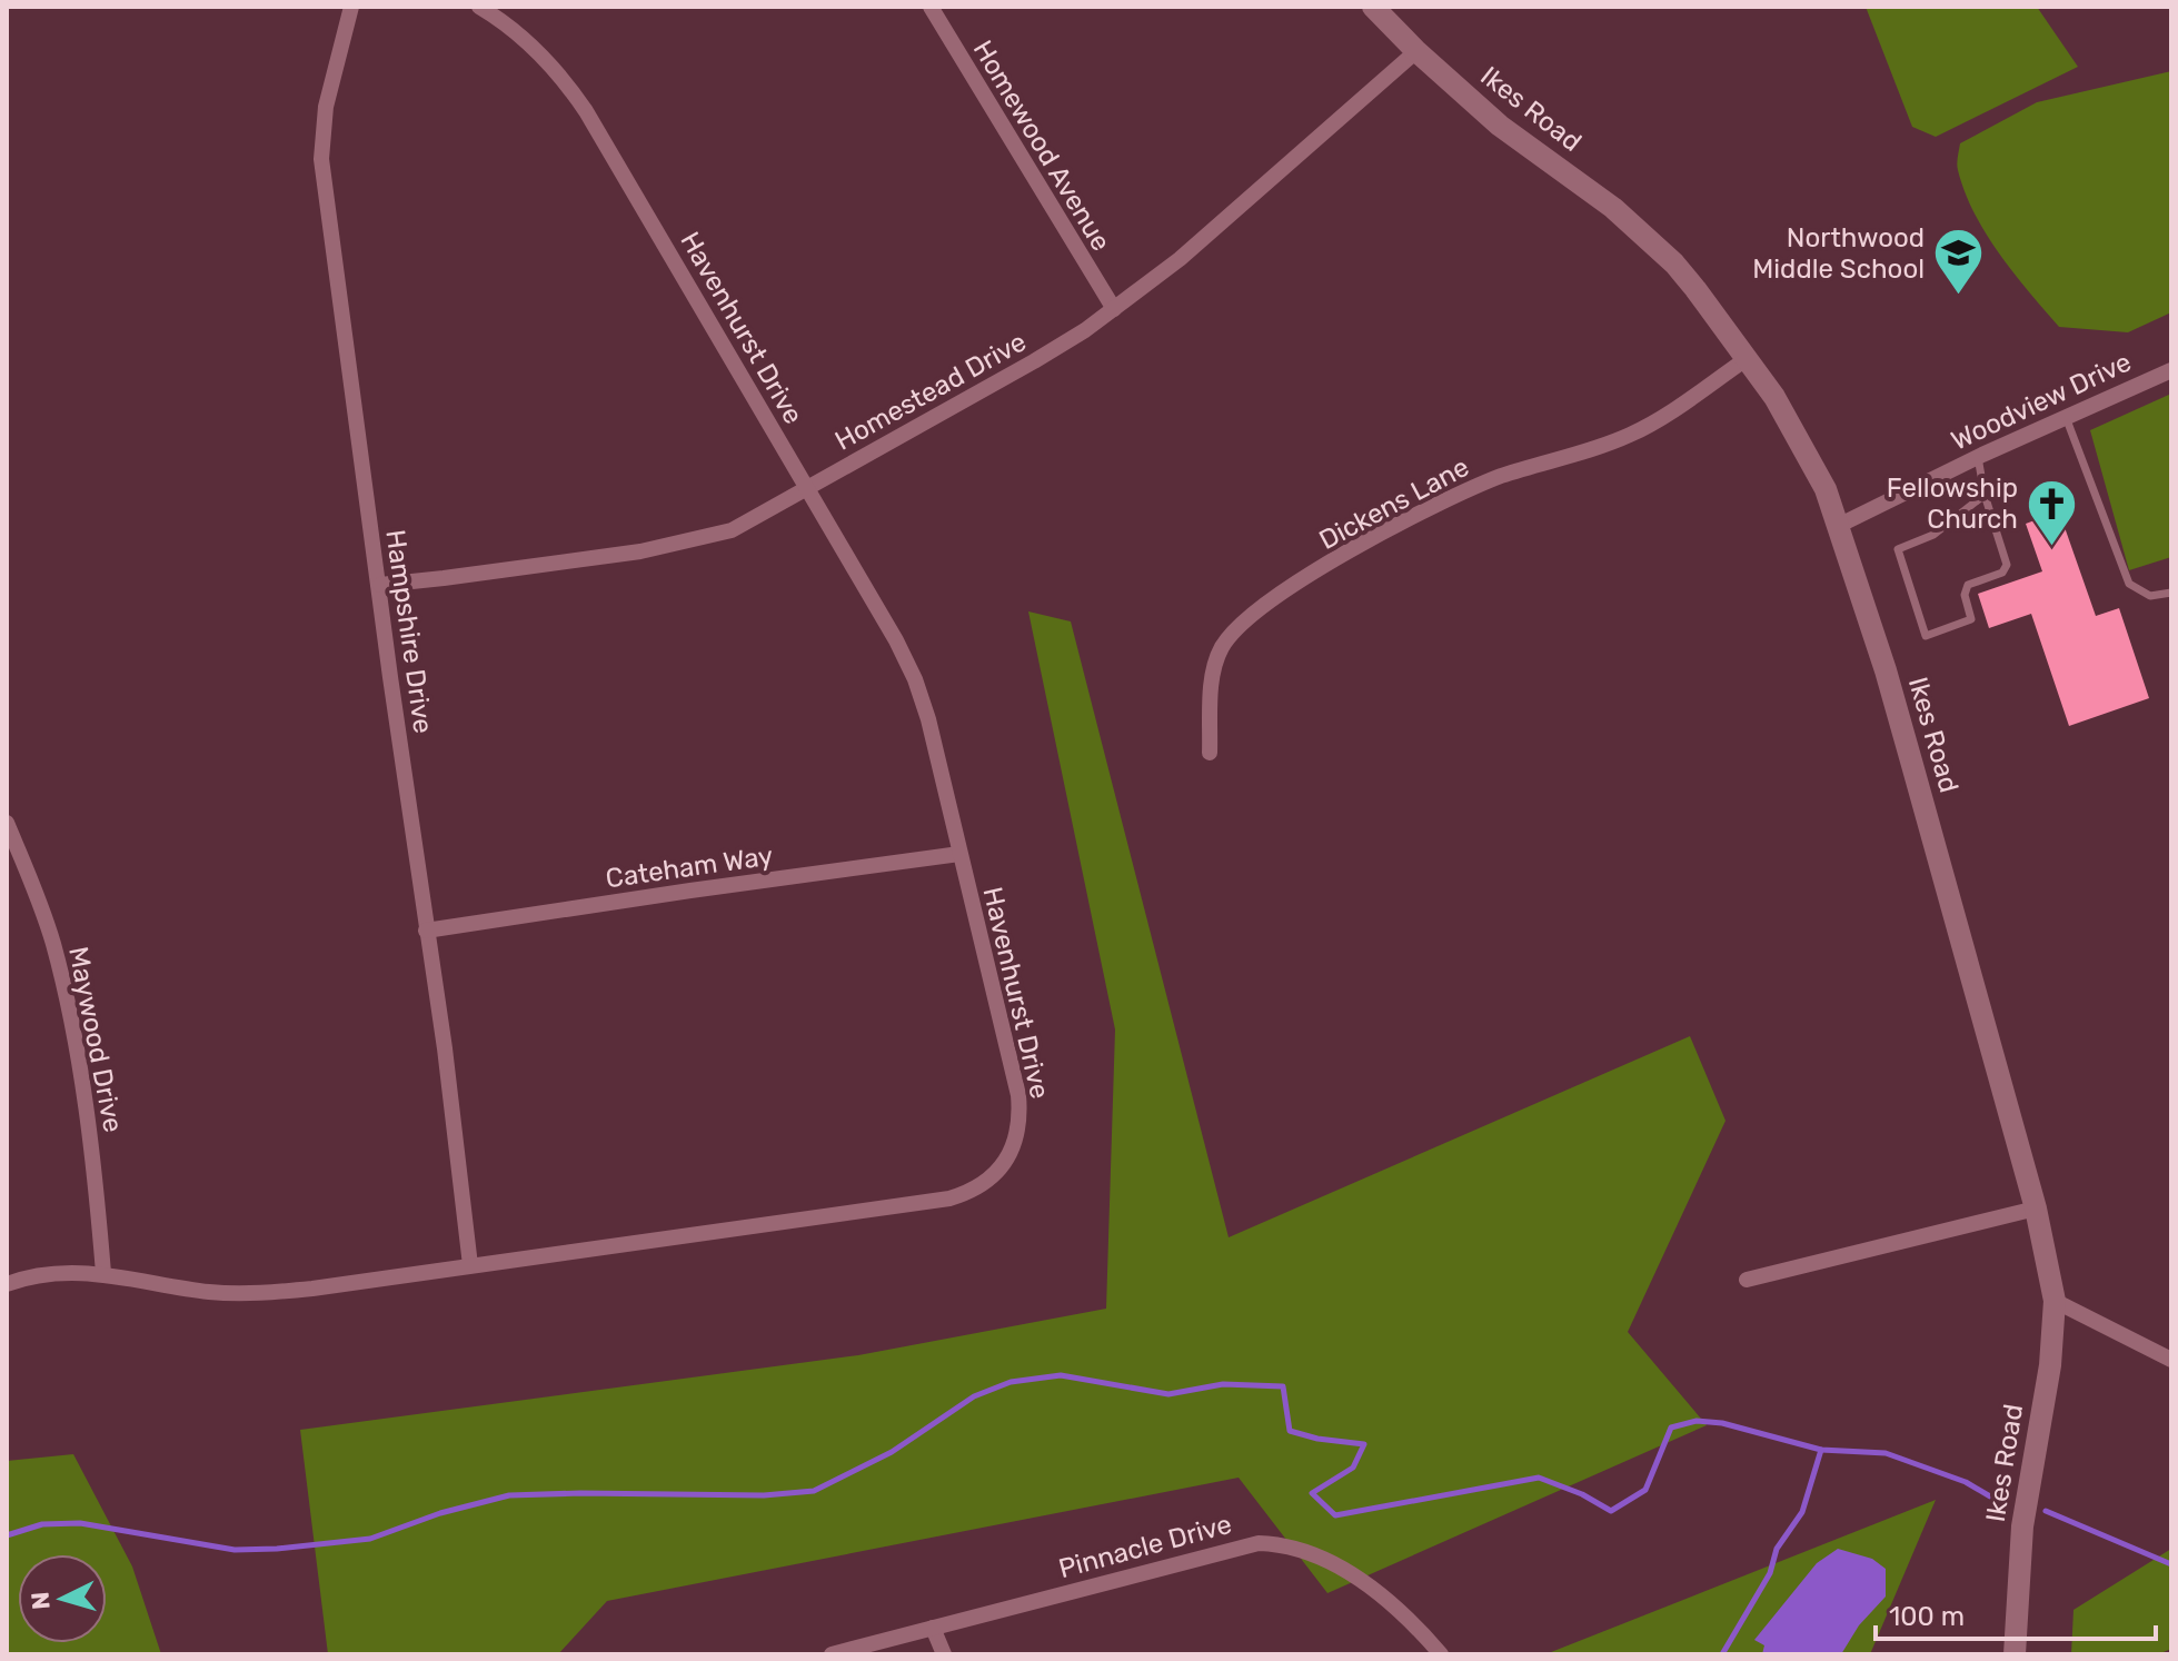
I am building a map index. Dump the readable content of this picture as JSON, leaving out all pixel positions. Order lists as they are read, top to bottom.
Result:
{
  "streets": {
    "street": [
      "Ikes Road",
      "Homewood Avenue",
      "Havenhurst Drive",
      "Homestead Drive",
      "Woodview Drive",
      "Dickens Lane",
      "Hampshire Drive",
      "Cateham Way",
      "Maywood Drive",
      "Pinnacle Drive"
    ]
  },
  "crossings": [
    ["Ikes Road", "Homestead Drive"],
    ["Ikes Road", "Woodview Drive"],
    ["Ikes Road", "Dickens Lane"],
    ["Homewood Avenue", "Homestead Drive"],
    ["Havenhurst Drive", "Homestead Drive"],
    ["Havenhurst Drive", "Hampshire Drive"],
    ["Havenhurst Drive", "Cateham Way"],
    ["Havenhurst Drive", "Maywood Drive"],
    ["Homestead Drive", "Hampshire Drive"],
    ["Hampshire Drive", "Cateham Way"]
  ],
  "places": {
    "school or university": ["Northwood Middle School"],
    "church": ["Fellowship Church"]
  },
  "scale_bar": "100 m",
  "north": "left"
}
